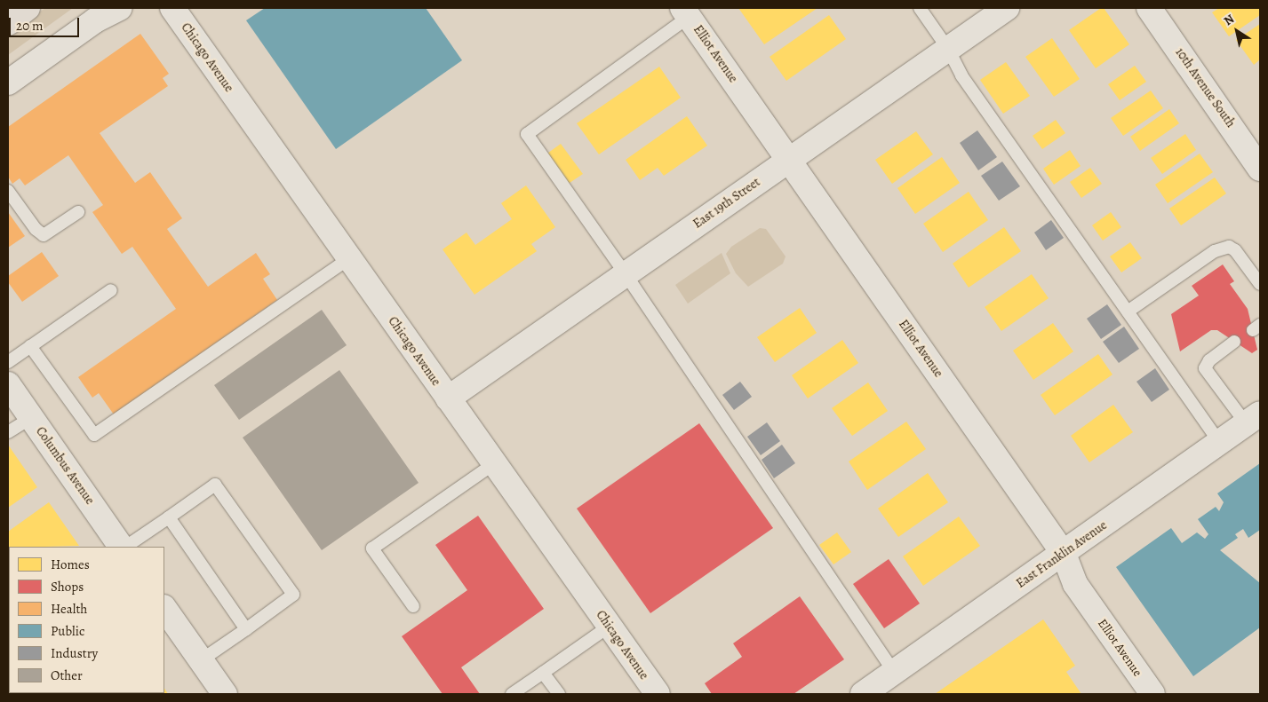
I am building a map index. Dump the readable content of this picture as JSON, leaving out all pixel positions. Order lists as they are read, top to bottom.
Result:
{
  "streets": {
    "street": [
      "Elliot Avenue",
      "Chicago Avenue",
      "10th Avenue South",
      "East 19th Street",
      "Columbus Avenue",
      "East Franklin Avenue"
    ]
  },
  "crossings": [
    ["Elliot Avenue", "East 19th Street"],
    ["Elliot Avenue", "East Franklin Avenue"],
    ["Chicago Avenue", "East 19th Street"]
  ],
  "legend": [
    "Homes",
    "Shops",
    "Health",
    "Public",
    "Industry",
    "Other"
  ],
  "scale_bar": "20 m",
  "north": "top left"
}
